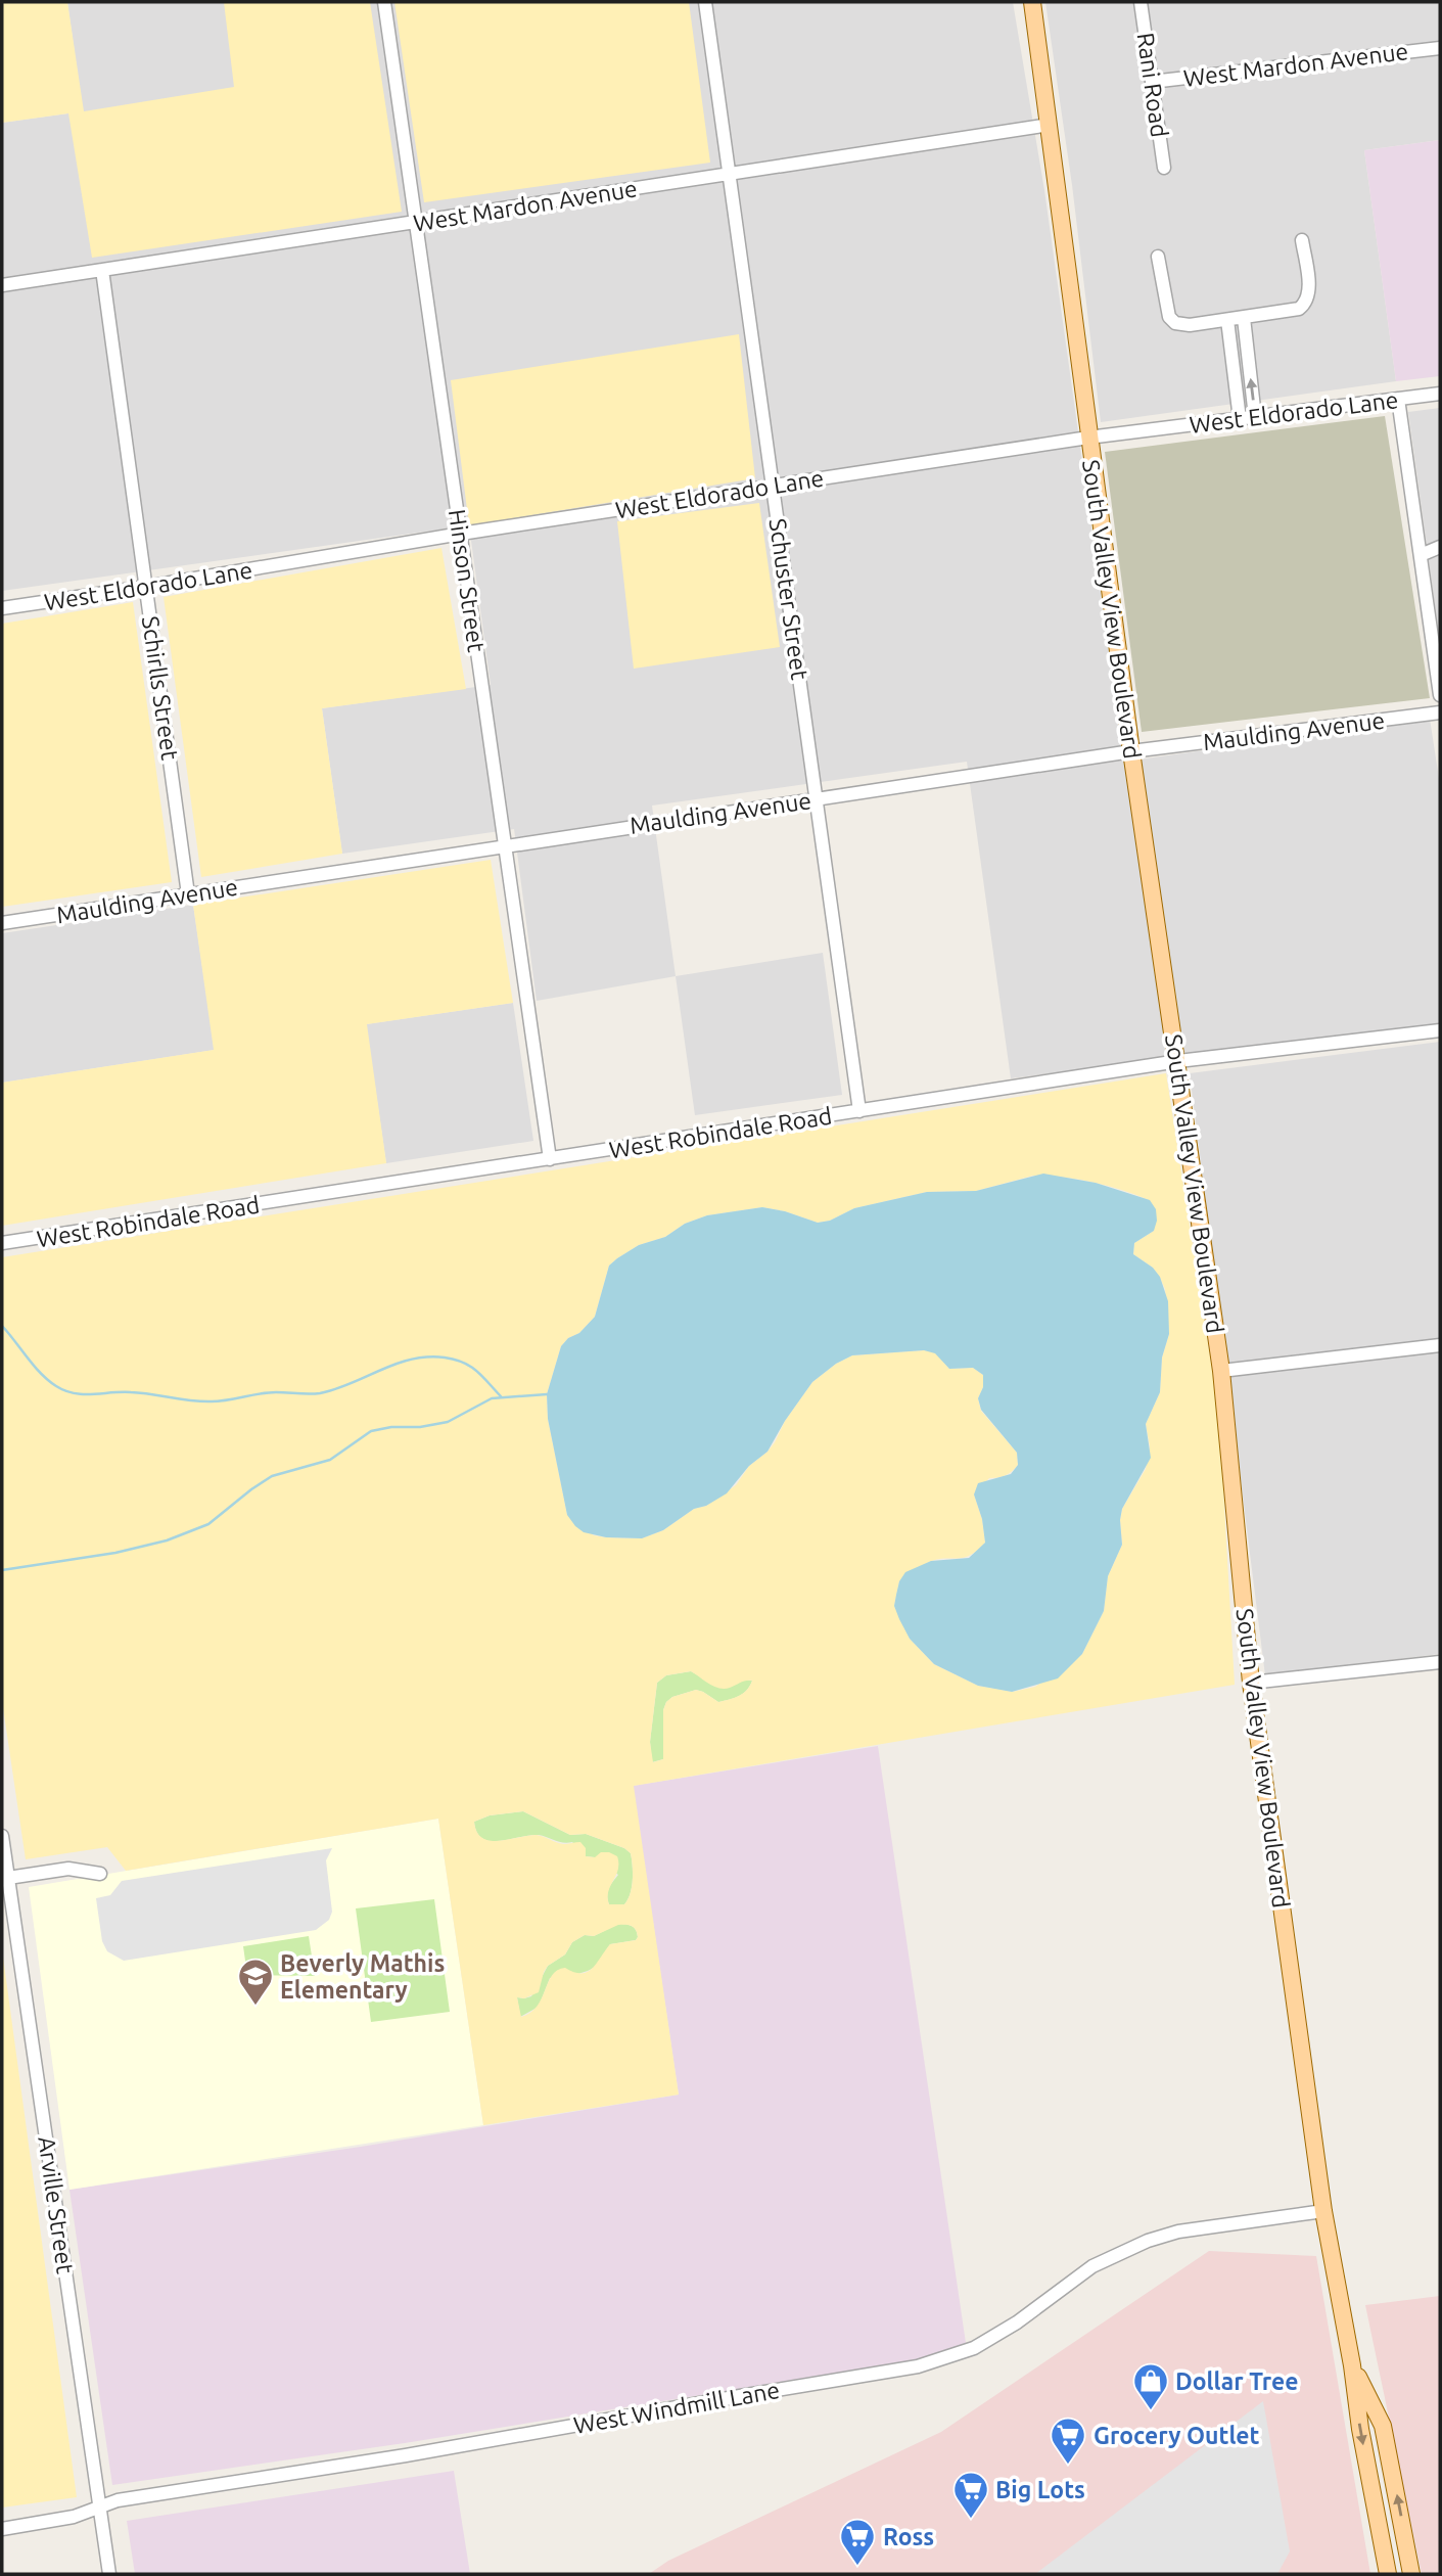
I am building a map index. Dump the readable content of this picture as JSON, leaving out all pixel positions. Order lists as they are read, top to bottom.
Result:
{
  "streets": {
    "main road": ["South Valley View Boulevard"],
    "street": [
      "West Mardon Avenue",
      "Rani Road",
      "West Eldorado Lane",
      "Hinson Street",
      "Schuster Street",
      "Schirlls Street",
      "Maulding Avenue",
      "West Robindale Road",
      "Arville Street",
      "West Windmill Lane"
    ]
  },
  "crossings": [
    ["West Mardon Avenue", "Rani Road"],
    ["West Mardon Avenue", "Hinson Street"],
    ["West Mardon Avenue", "Schuster Street"],
    ["West Mardon Avenue", "South Valley View Boulevard"],
    ["West Mardon Avenue", "Schirlls Street"],
    ["West Eldorado Lane", "Hinson Street"],
    ["West Eldorado Lane", "Schuster Street"],
    ["West Eldorado Lane", "South Valley View Boulevard"],
    ["West Eldorado Lane", "Schirlls Street"],
    ["Hinson Street", "Maulding Avenue"],
    ["Hinson Street", "West Robindale Road"],
    ["Schuster Street", "Maulding Avenue"],
    ["Schuster Street", "West Robindale Road"],
    ["South Valley View Boulevard", "Maulding Avenue"],
    ["South Valley View Boulevard", "West Robindale Road"],
    ["South Valley View Boulevard", "West Windmill Lane"],
    ["Schirlls Street", "Maulding Avenue"],
    ["Arville Street", "West Windmill Lane"]
  ],
  "places": {
    "school or university": ["Beverly Mathis Elementary"],
    "shop": ["Dollar Tree"],
    "supermarket": ["Grocery Outlet", "Big Lots", "Ross"]
  }
}
